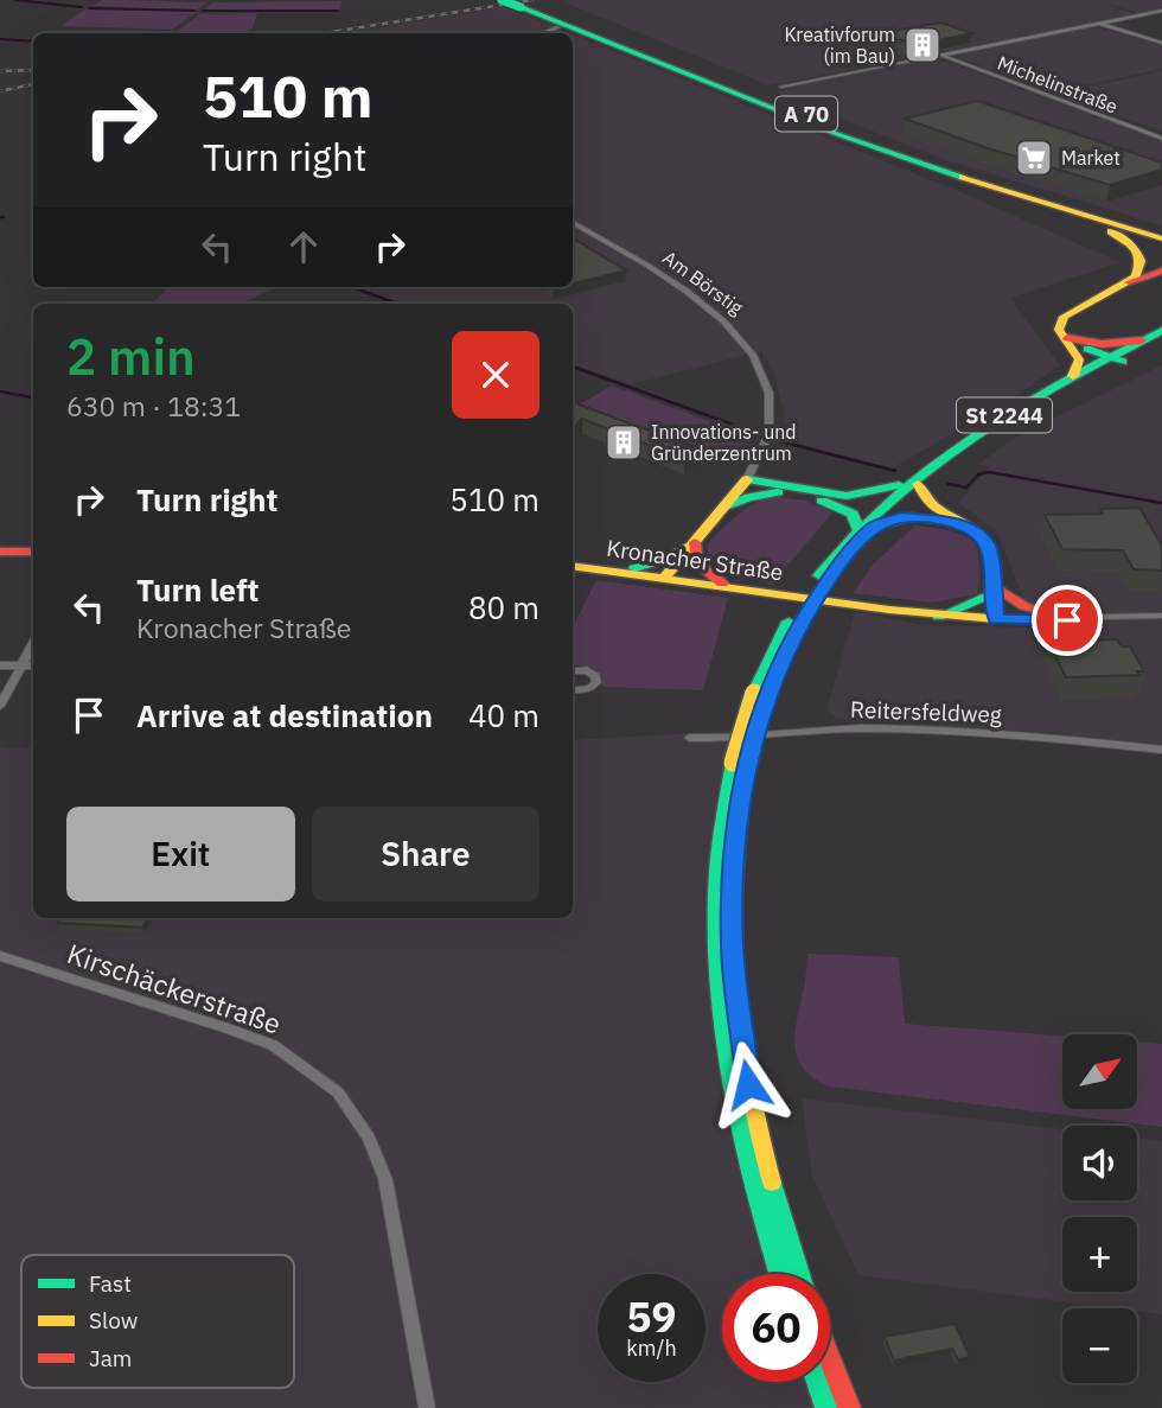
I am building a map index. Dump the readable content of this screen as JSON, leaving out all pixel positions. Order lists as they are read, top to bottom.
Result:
{
  "streets": {
    "main road": [
      "A 70",
      "Am Börstig",
      "St 2244",
      "Kronacher Straße"
    ],
    "street": ["Michelinstraße", "Reitersfeldweg", "Kirschäckerstraße"]
  },
  "crossings": [
    ["Am Börstig", "Kronacher Straße"]
  ],
  "places": {
    "building": ["Kreativforum (im Bau)", "Innovations- und Gründerzentrum"],
    "supermarket": ["Market"]
  },
  "legend": ["Fast", "Slow", "Jam"],
  "north": "top right",
  "page": {
    "turn": ["510 m", "Turn right"],
    "heading": ["2 min", "630 m · 18:31"],
    "list": [
      {
        "name": "Turn right",
        "value": "510 m"
      },
      {
        "name": "Turn left",
        "note": "Kronacher Straße",
        "value": "80 m"
      },
      {
        "name": "Arrive at destination",
        "value": "40 m"
      }
    ],
    "buttons": ["Exit", "Share"],
    "map_buttons": ["+", "−"],
    "speed": "59 km/h",
    "limit": "60"
  }
}
